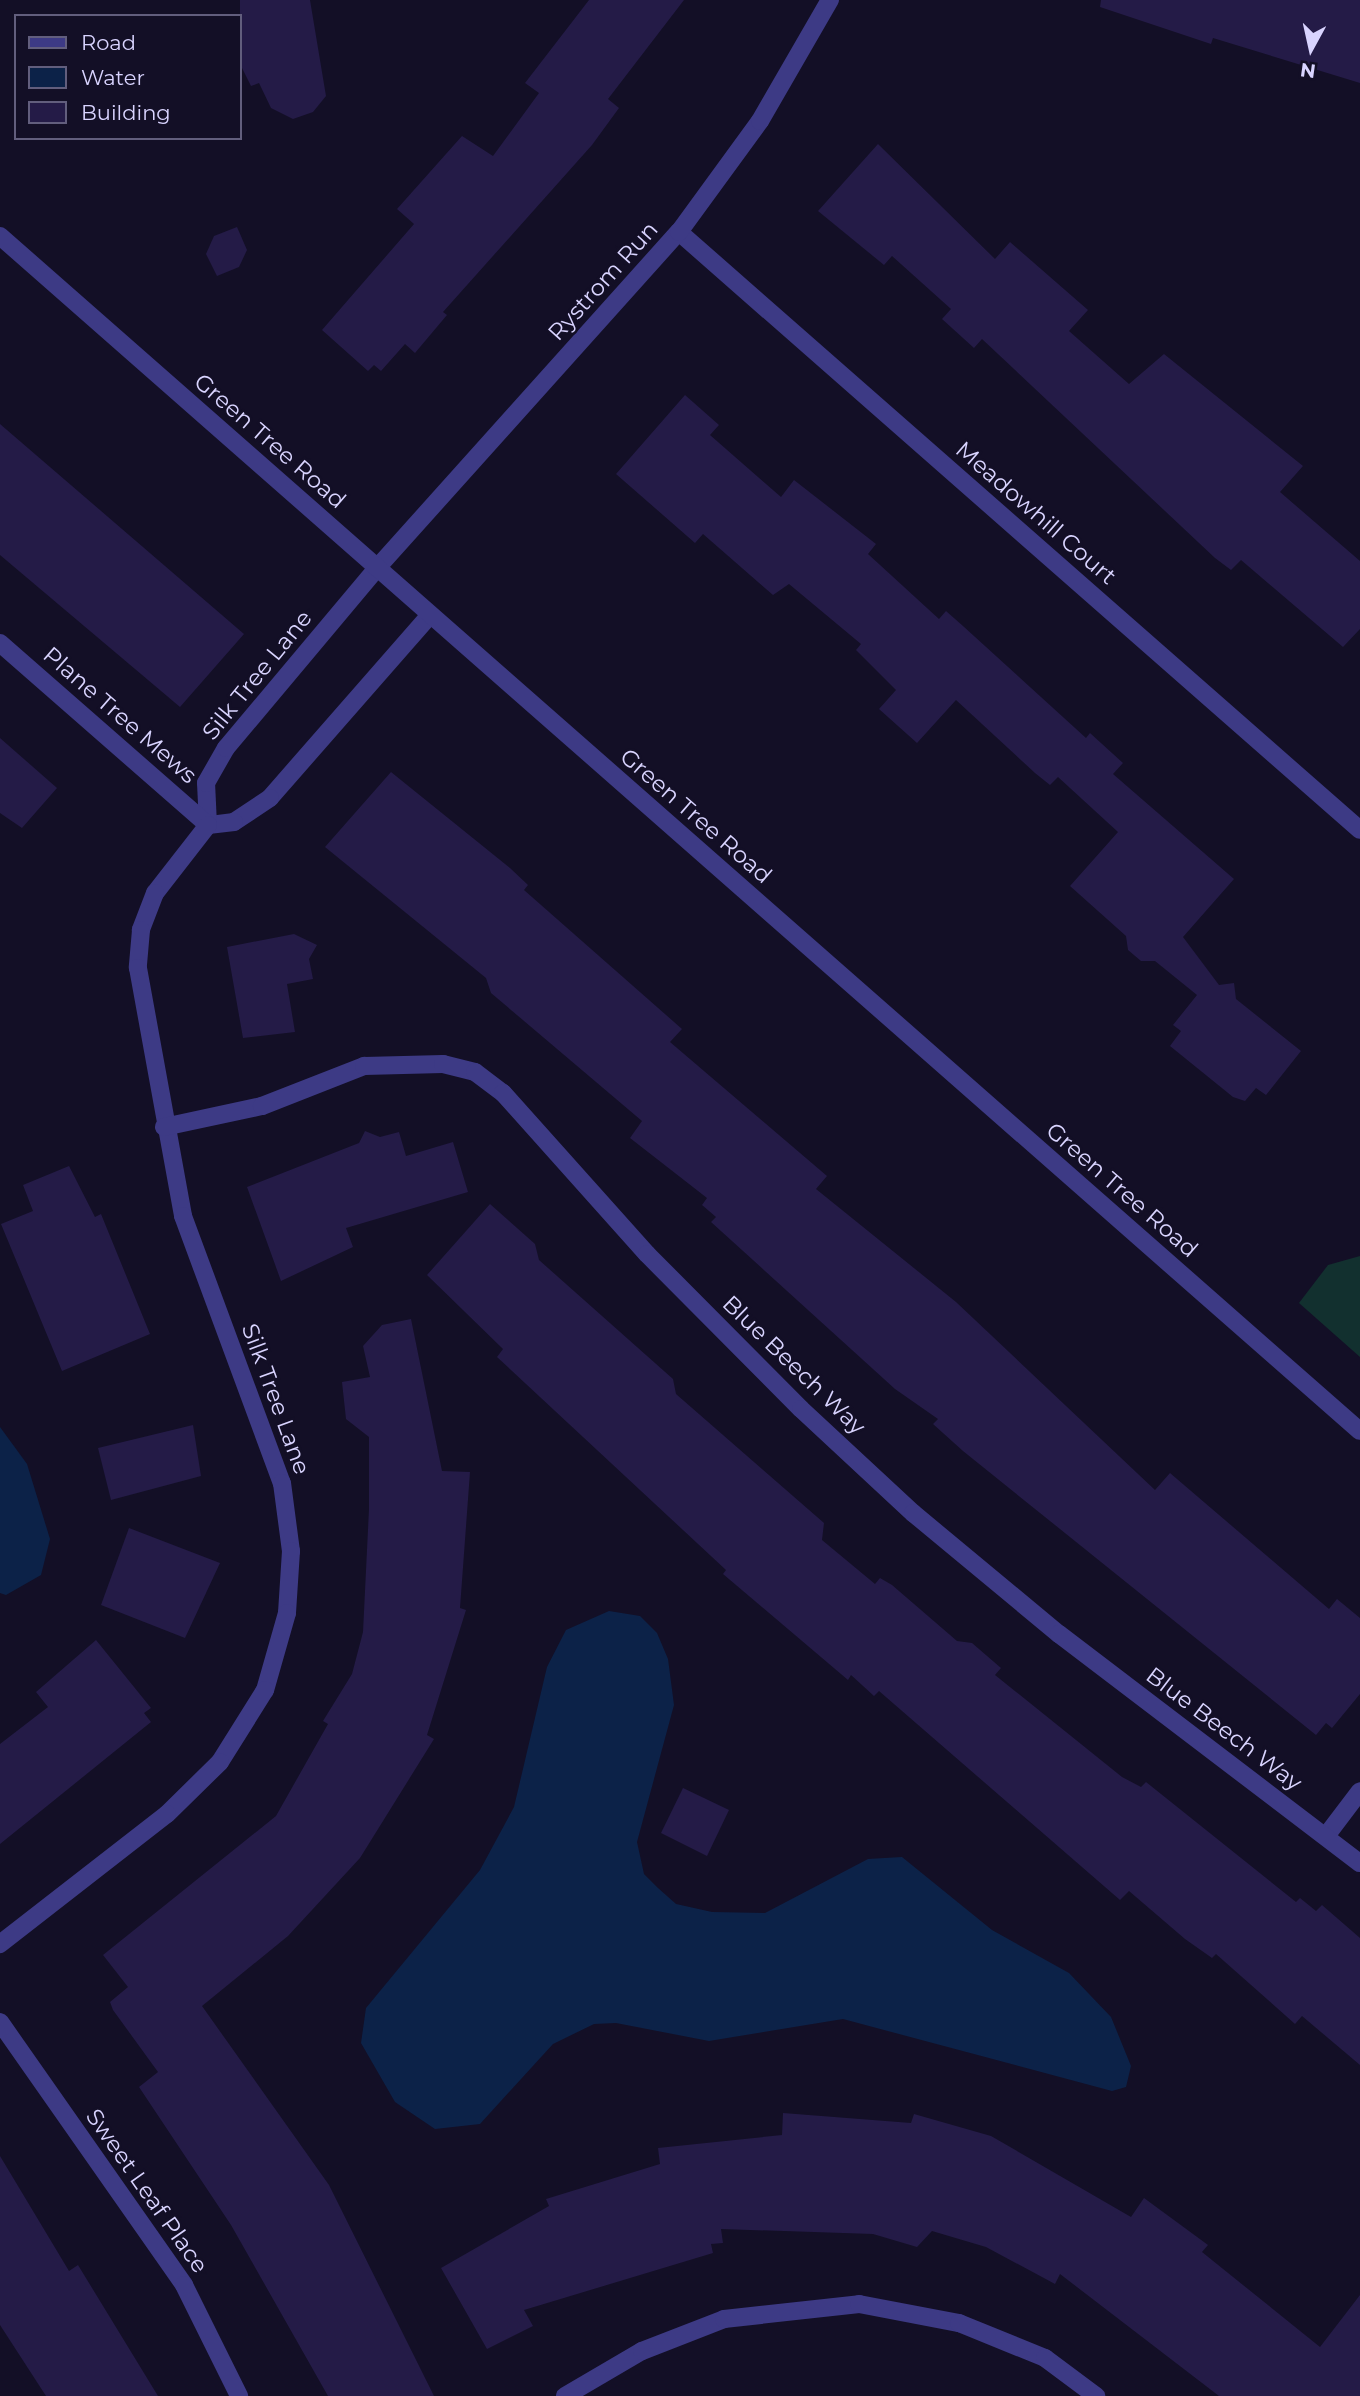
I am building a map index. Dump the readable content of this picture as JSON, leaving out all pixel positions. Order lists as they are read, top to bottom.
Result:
{
  "streets": {
    "street": [
      "Rystrom Run",
      "Green Tree Road",
      "Meadowhill Court",
      "Silk Tree Lane",
      "Plane Tree Mews",
      "Blue Beech Way",
      "Sweet Leaf Place"
    ]
  },
  "crossings": [
    ["Rystrom Run", "Green Tree Road"],
    ["Rystrom Run", "Meadowhill Court"],
    ["Rystrom Run", "Silk Tree Lane"],
    ["Green Tree Road", "Silk Tree Lane"],
    ["Silk Tree Lane", "Plane Tree Mews"],
    ["Silk Tree Lane", "Blue Beech Way"]
  ],
  "legend": ["Road", "Water", "Building"],
  "north": "bottom"
}
